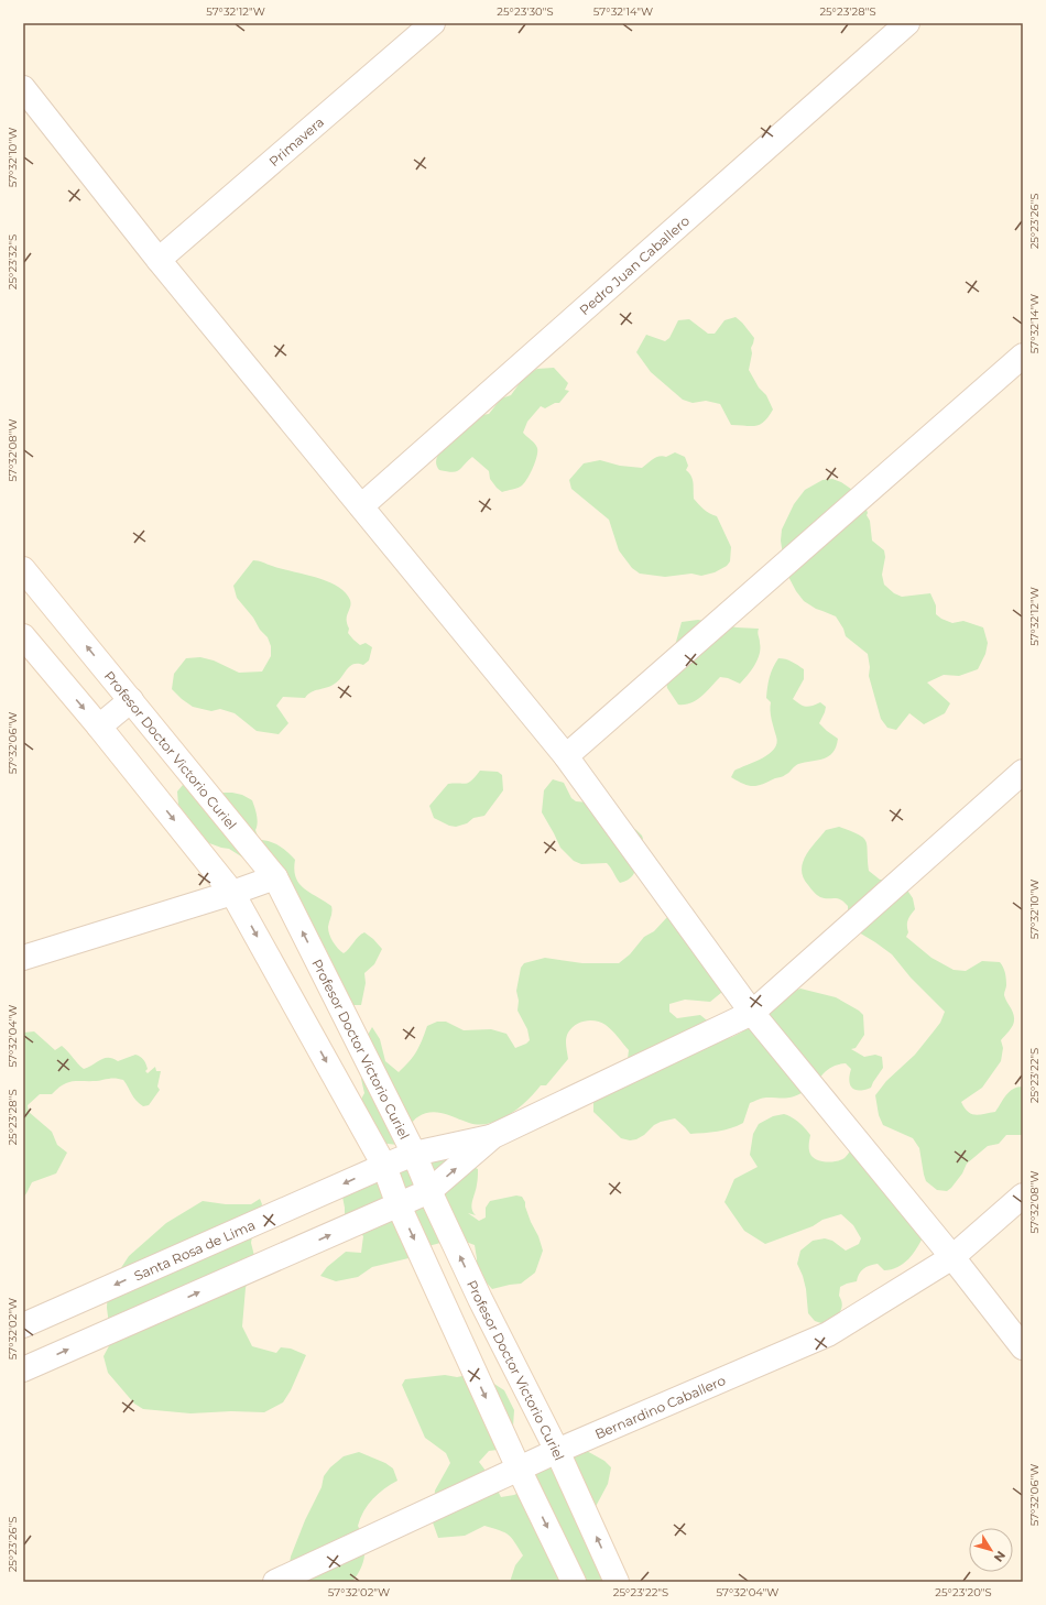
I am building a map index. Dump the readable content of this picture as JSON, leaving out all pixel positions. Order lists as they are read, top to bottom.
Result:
{
  "streets": {
    "street": [
      "Primavera",
      "Pedro Juan Caballero",
      "Profesor Doctor Victorio Curiel",
      "Santa Rosa de Lima",
      "Bernardino Caballero"
    ]
  },
  "crossings": [
    ["Profesor Doctor Victorio Curiel", "Santa Rosa de Lima"],
    ["Profesor Doctor Victorio Curiel", "Bernardino Caballero"]
  ],
  "north": "bottom right",
  "coordinates": [
    "57°32'12\"W",
    "25°23'30\"S",
    "57°32'14\"W",
    "25°23'28\"S",
    "57°32'10\"W",
    "25°23'26\"S",
    "25°23'32\"S",
    "57°32'08\"W",
    "57°32'06\"W",
    "57°32'04\"W",
    "25°23'22\"S",
    "57°32'02\"W",
    "25°23'20\"S"
  ]
}
